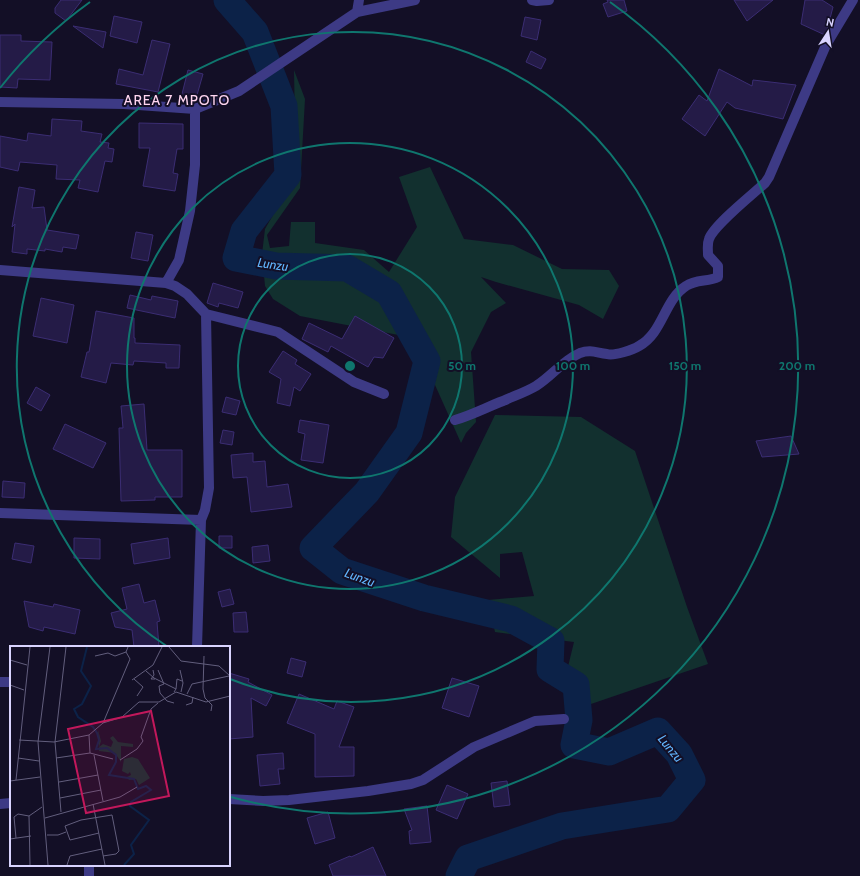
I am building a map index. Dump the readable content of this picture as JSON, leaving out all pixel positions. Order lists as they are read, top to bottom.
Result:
{
  "districts": ["AREA 7 MPOTO"],
  "water": ["Lunzu"],
  "north": "top",
  "rings": [
    "50 m",
    "100 m",
    "150 m",
    "200 m"
  ]
}
